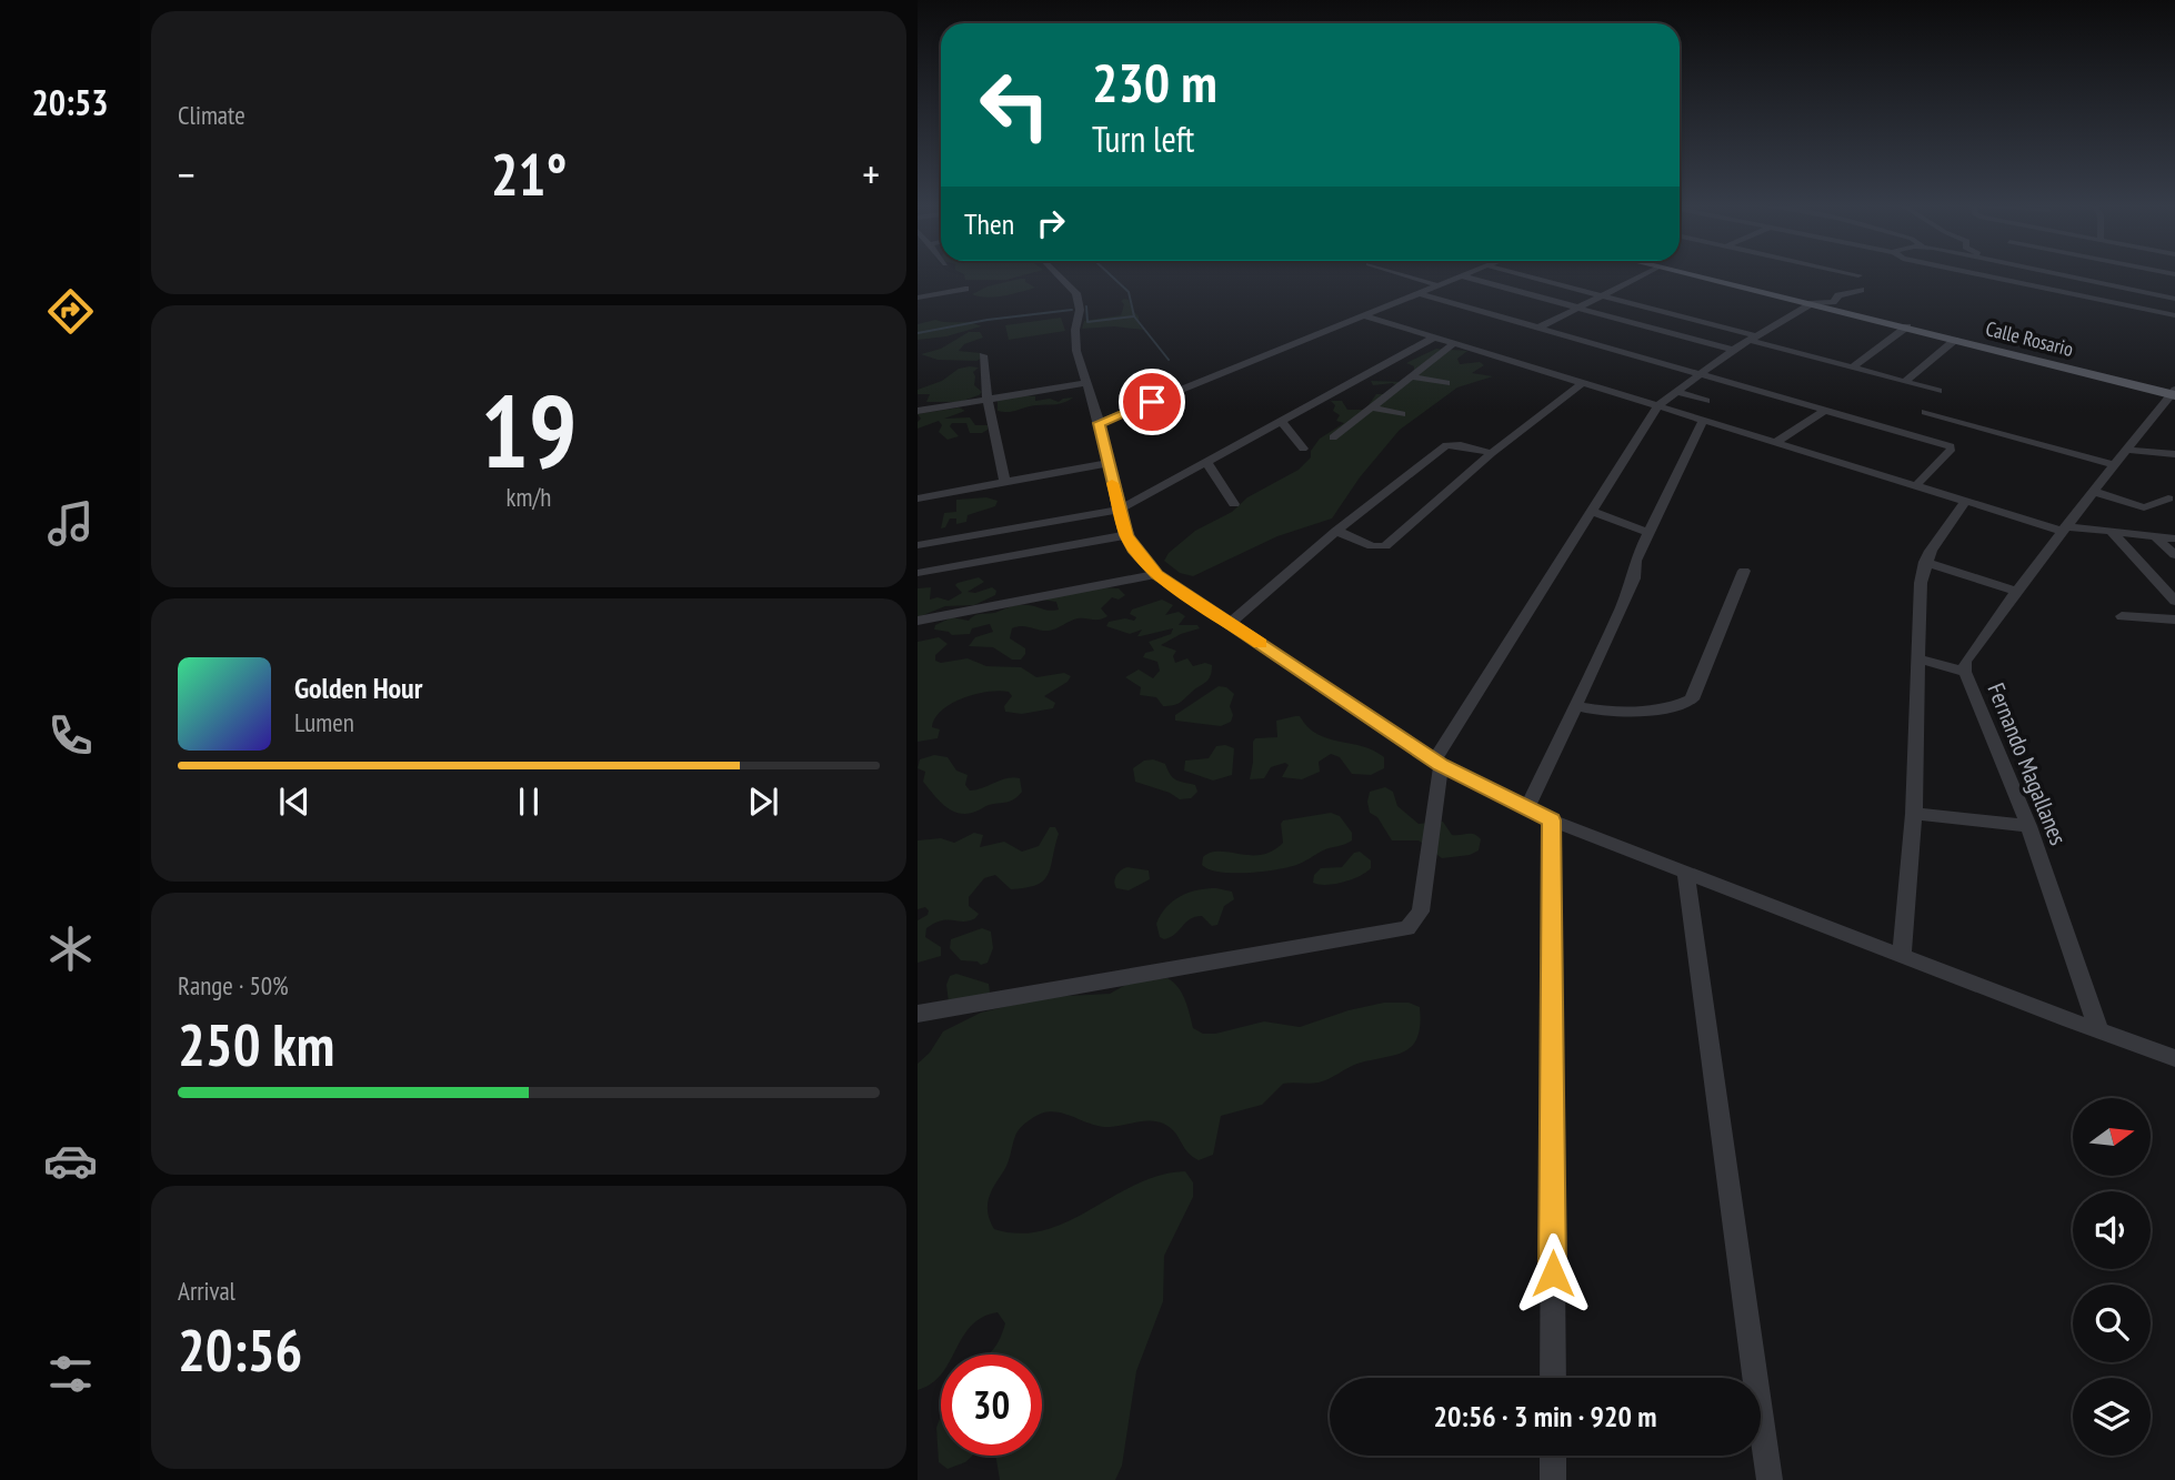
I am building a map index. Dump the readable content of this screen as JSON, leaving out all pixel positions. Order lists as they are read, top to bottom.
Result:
{
  "streets": {
    "main road": ["Calle Rosario"],
    "street": ["Fernando Magallanes"]
  },
  "crossings": [
    ["Calle Rosario", "Fernando Magallanes"]
  ],
  "north": "right",
  "page": {
    "tabs": "20:53",
    "tile": [
      "Climate",
      ["19", "km/h"],
      ["Range · 50%", "250 km"],
      ["Arrival", "20:56"]
    ],
    "turn": ["230 m", "Turn left"],
    "heat": ["−", "21°", "+"],
    "then": "Then",
    "song": ["Golden Hour", "Lumen"],
    "limit": "30",
    "trip": "20:56 · 3 min · 920 m"
  }
}
